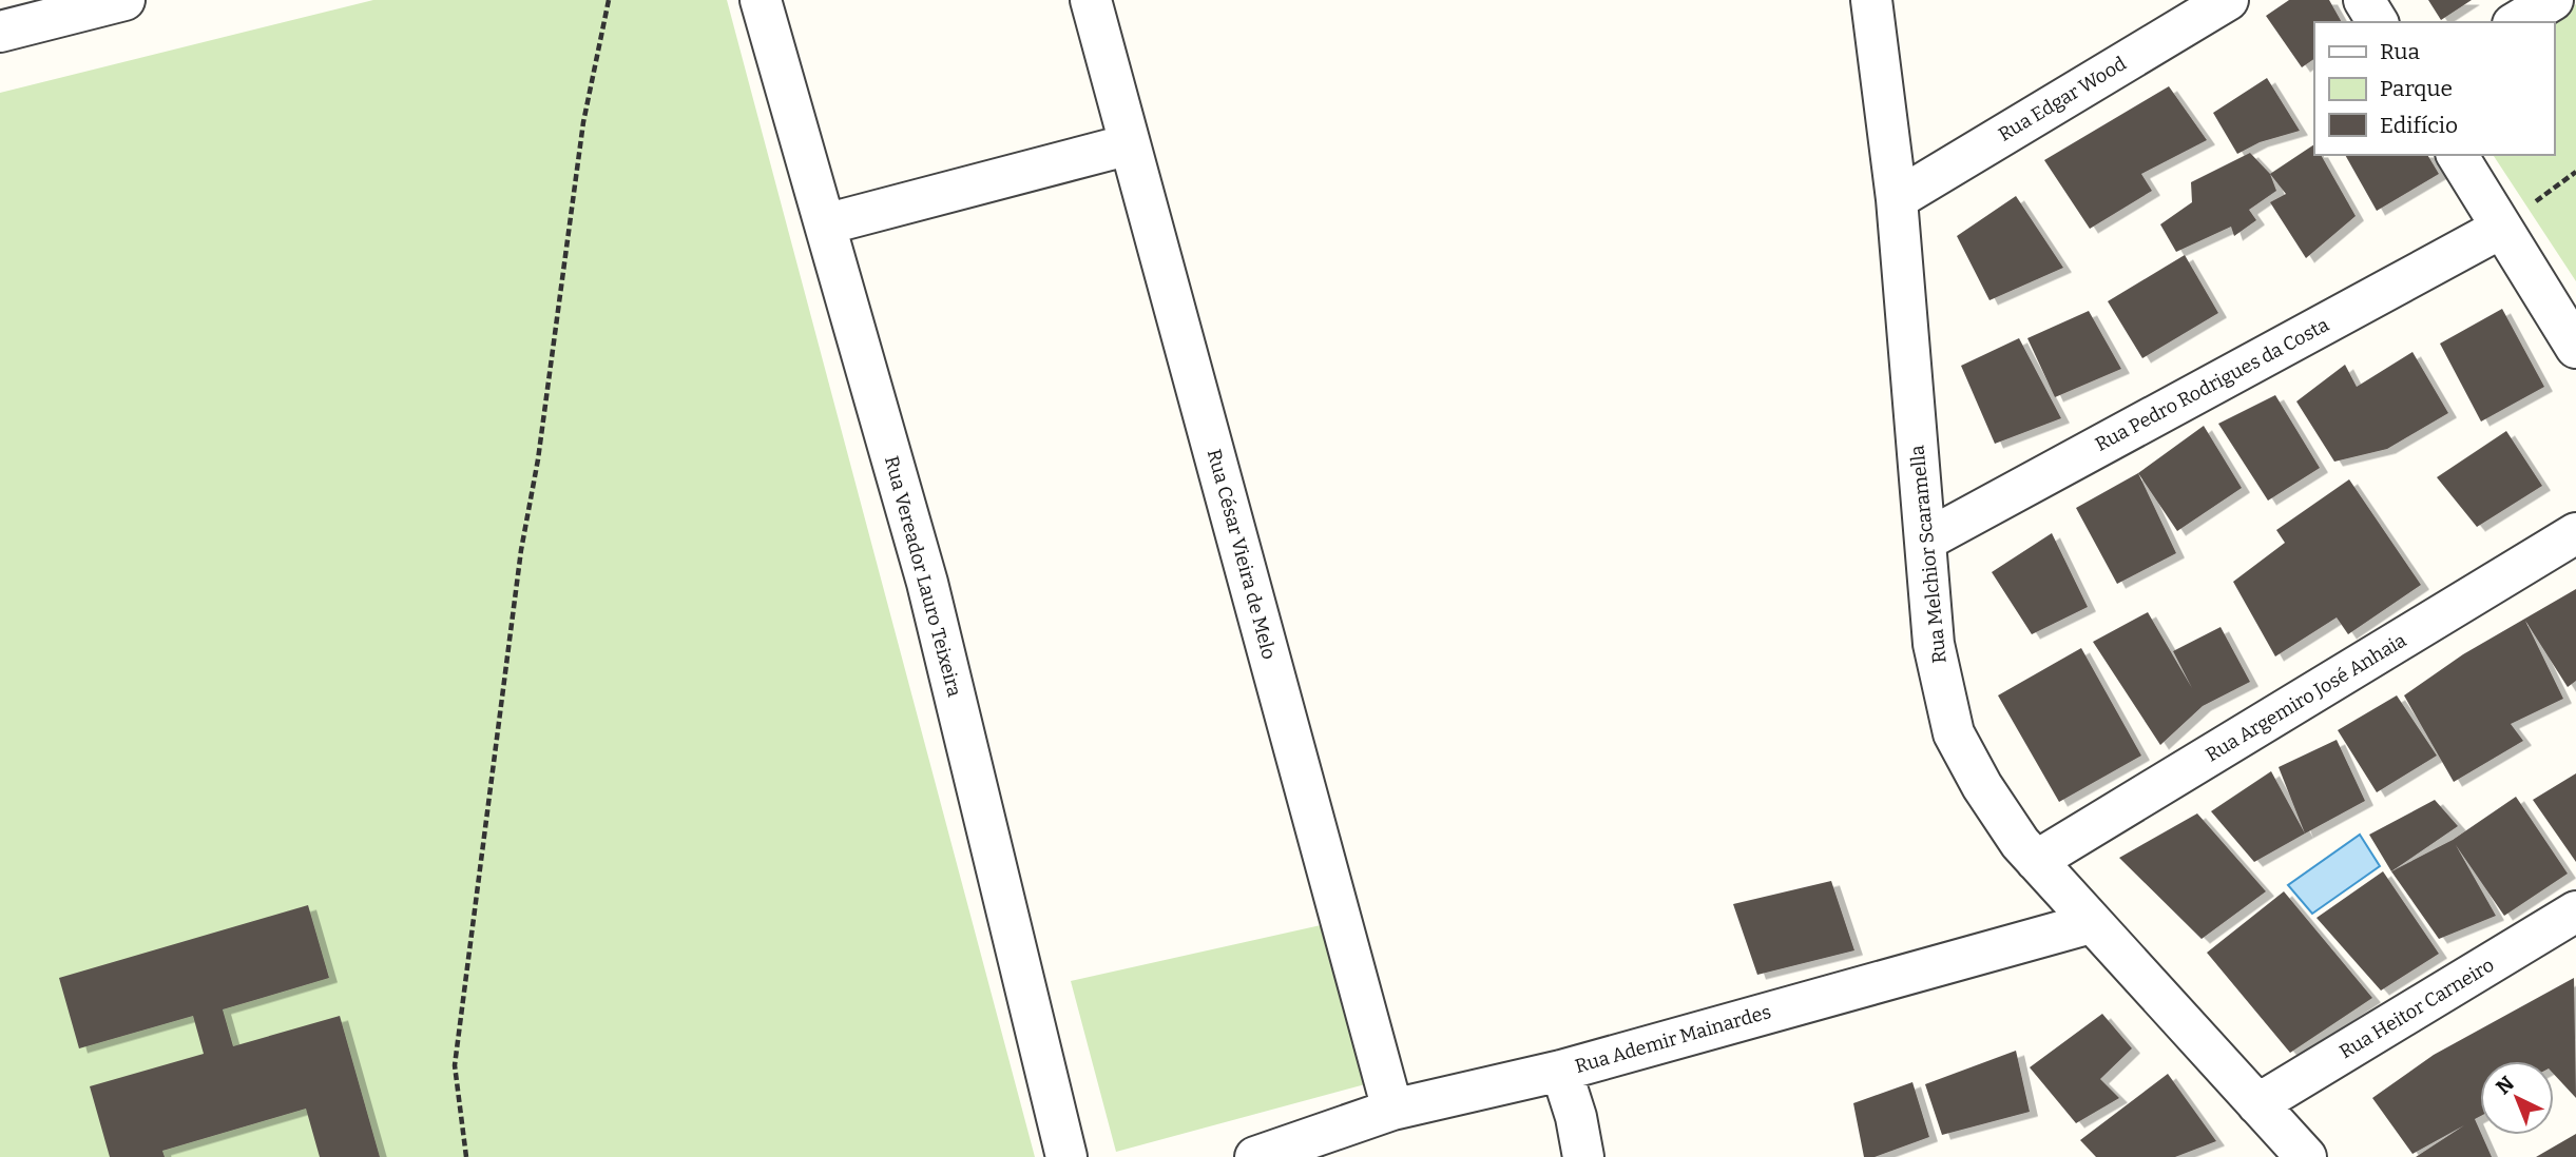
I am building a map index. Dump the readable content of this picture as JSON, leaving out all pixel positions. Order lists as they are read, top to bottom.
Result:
{
  "streets": {
    "street": [
      "Rua Edgar Wood",
      "Rua Pedro Rodrigues da Costa",
      "Rua César Vieira de Melo",
      "Rua Melchior Scaramella",
      "Rua Vereador Lauro Teixeira",
      "Rua Argemiro José Anhaia",
      "Rua Heitor Carneiro",
      "Rua Ademir Mainardes"
    ]
  },
  "crossings": [
    ["Rua Edgar Wood", "Rua Melchior Scaramella"],
    ["Rua Pedro Rodrigues da Costa", "Rua Melchior Scaramella"],
    ["Rua César Vieira de Melo", "Rua Ademir Mainardes"],
    ["Rua Melchior Scaramella", "Rua Argemiro José Anhaia"],
    ["Rua Melchior Scaramella", "Rua Heitor Carneiro"],
    ["Rua Melchior Scaramella", "Rua Ademir Mainardes"]
  ],
  "legend": ["Rua", "Parque", "Edifício"],
  "north": "top left"
}
